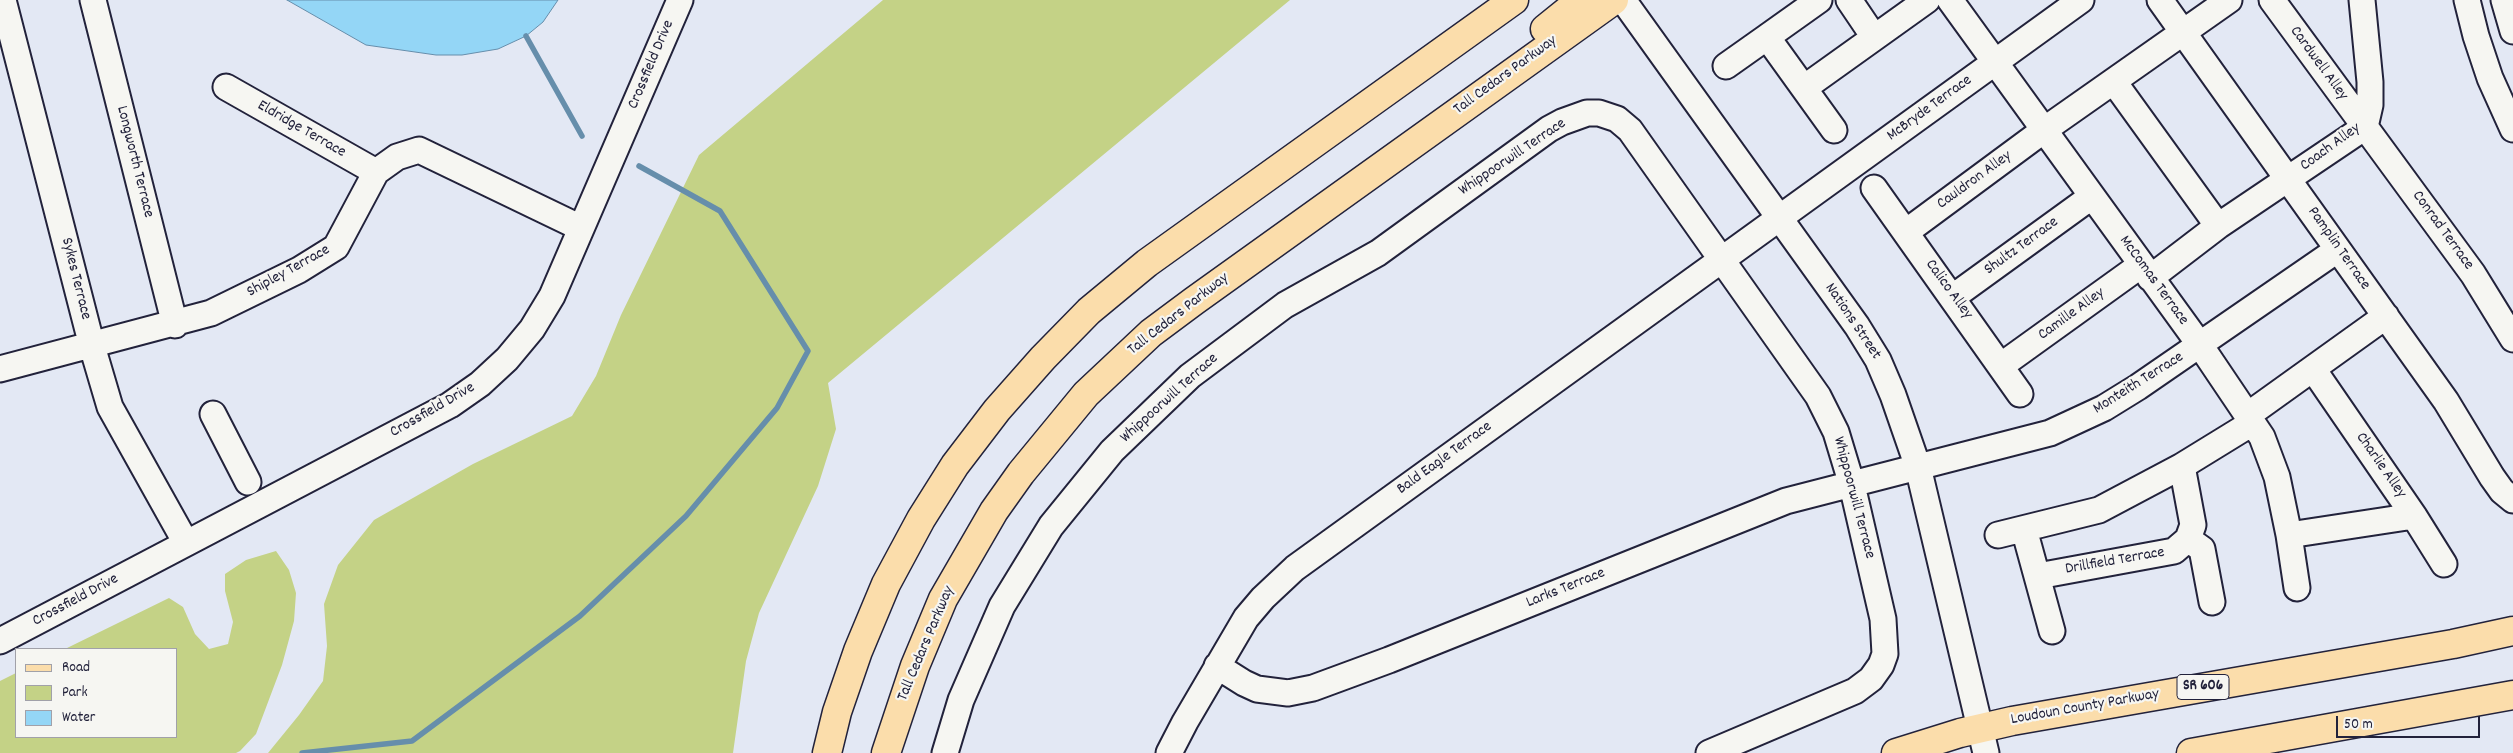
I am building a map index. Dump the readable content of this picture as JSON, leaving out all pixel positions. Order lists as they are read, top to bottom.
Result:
{
  "streets": {
    "main road": ["Tall Cedars Parkway", "SR 606", "Loudoun County Parkway"],
    "street": [
      "Cardwell Alley",
      "Crossfield Drive",
      "McBryde Terrace",
      "Eldridge Terrace",
      "Coach Alley",
      "Whippoorwill Terrace",
      "Longworth Terrace",
      "Cauldron Alley",
      "Conrad Terrace",
      "Shultz Terrace",
      "Pamplin Terrace",
      "Shipley Terrace",
      "Sykes Terrace",
      "McComas Terrace",
      "Calico Alley",
      "Camille Alley",
      "Nations Street",
      "Monteith Terrace",
      "Bald Eagle Terrace",
      "Charlie Alley",
      "Drillfield Terrace",
      "Larks Terrace"
    ]
  },
  "crossings": [
    ["Cardwell Alley", "Coach Alley"],
    ["Cardwell Alley", "Conrad Terrace"],
    ["Crossfield Drive", "Shipley Terrace"],
    ["Crossfield Drive", "Sykes Terrace"],
    ["McBryde Terrace", "McComas Terrace"],
    ["McBryde Terrace", "Nations Street"],
    ["McBryde Terrace", "Bald Eagle Terrace"],
    ["Eldridge Terrace", "Shipley Terrace"],
    ["Coach Alley", "Conrad Terrace"],
    ["Coach Alley", "Pamplin Terrace"],
    ["Coach Alley", "McComas Terrace"],
    ["Coach Alley", "Camille Alley"],
    ["Whippoorwill Terrace", "Bald Eagle Terrace"],
    ["Whippoorwill Terrace", "Larks Terrace"],
    ["Longworth Terrace", "Shipley Terrace"],
    ["Cauldron Alley", "McComas Terrace"],
    ["Cauldron Alley", "Calico Alley"],
    ["Shultz Terrace", "McComas Terrace"],
    ["Shultz Terrace", "Calico Alley"],
    ["Pamplin Terrace", "Monteith Terrace"],
    ["Shipley Terrace", "Sykes Terrace"],
    ["McComas Terrace", "Camille Alley"],
    ["McComas Terrace", "Monteith Terrace"],
    ["Calico Alley", "Camille Alley"],
    ["Nations Street", "Monteith Terrace"],
    ["Nations Street", "Bald Eagle Terrace"],
    ["Nations Street", "Larks Terrace"],
    ["Nations Street", "Loudoun County Parkway"],
    ["Monteith Terrace", "Larks Terrace"],
    ["Bald Eagle Terrace", "Larks Terrace"]
  ],
  "legend": ["Road", "Park", "Water"],
  "scale_bar": "50 m"
}
